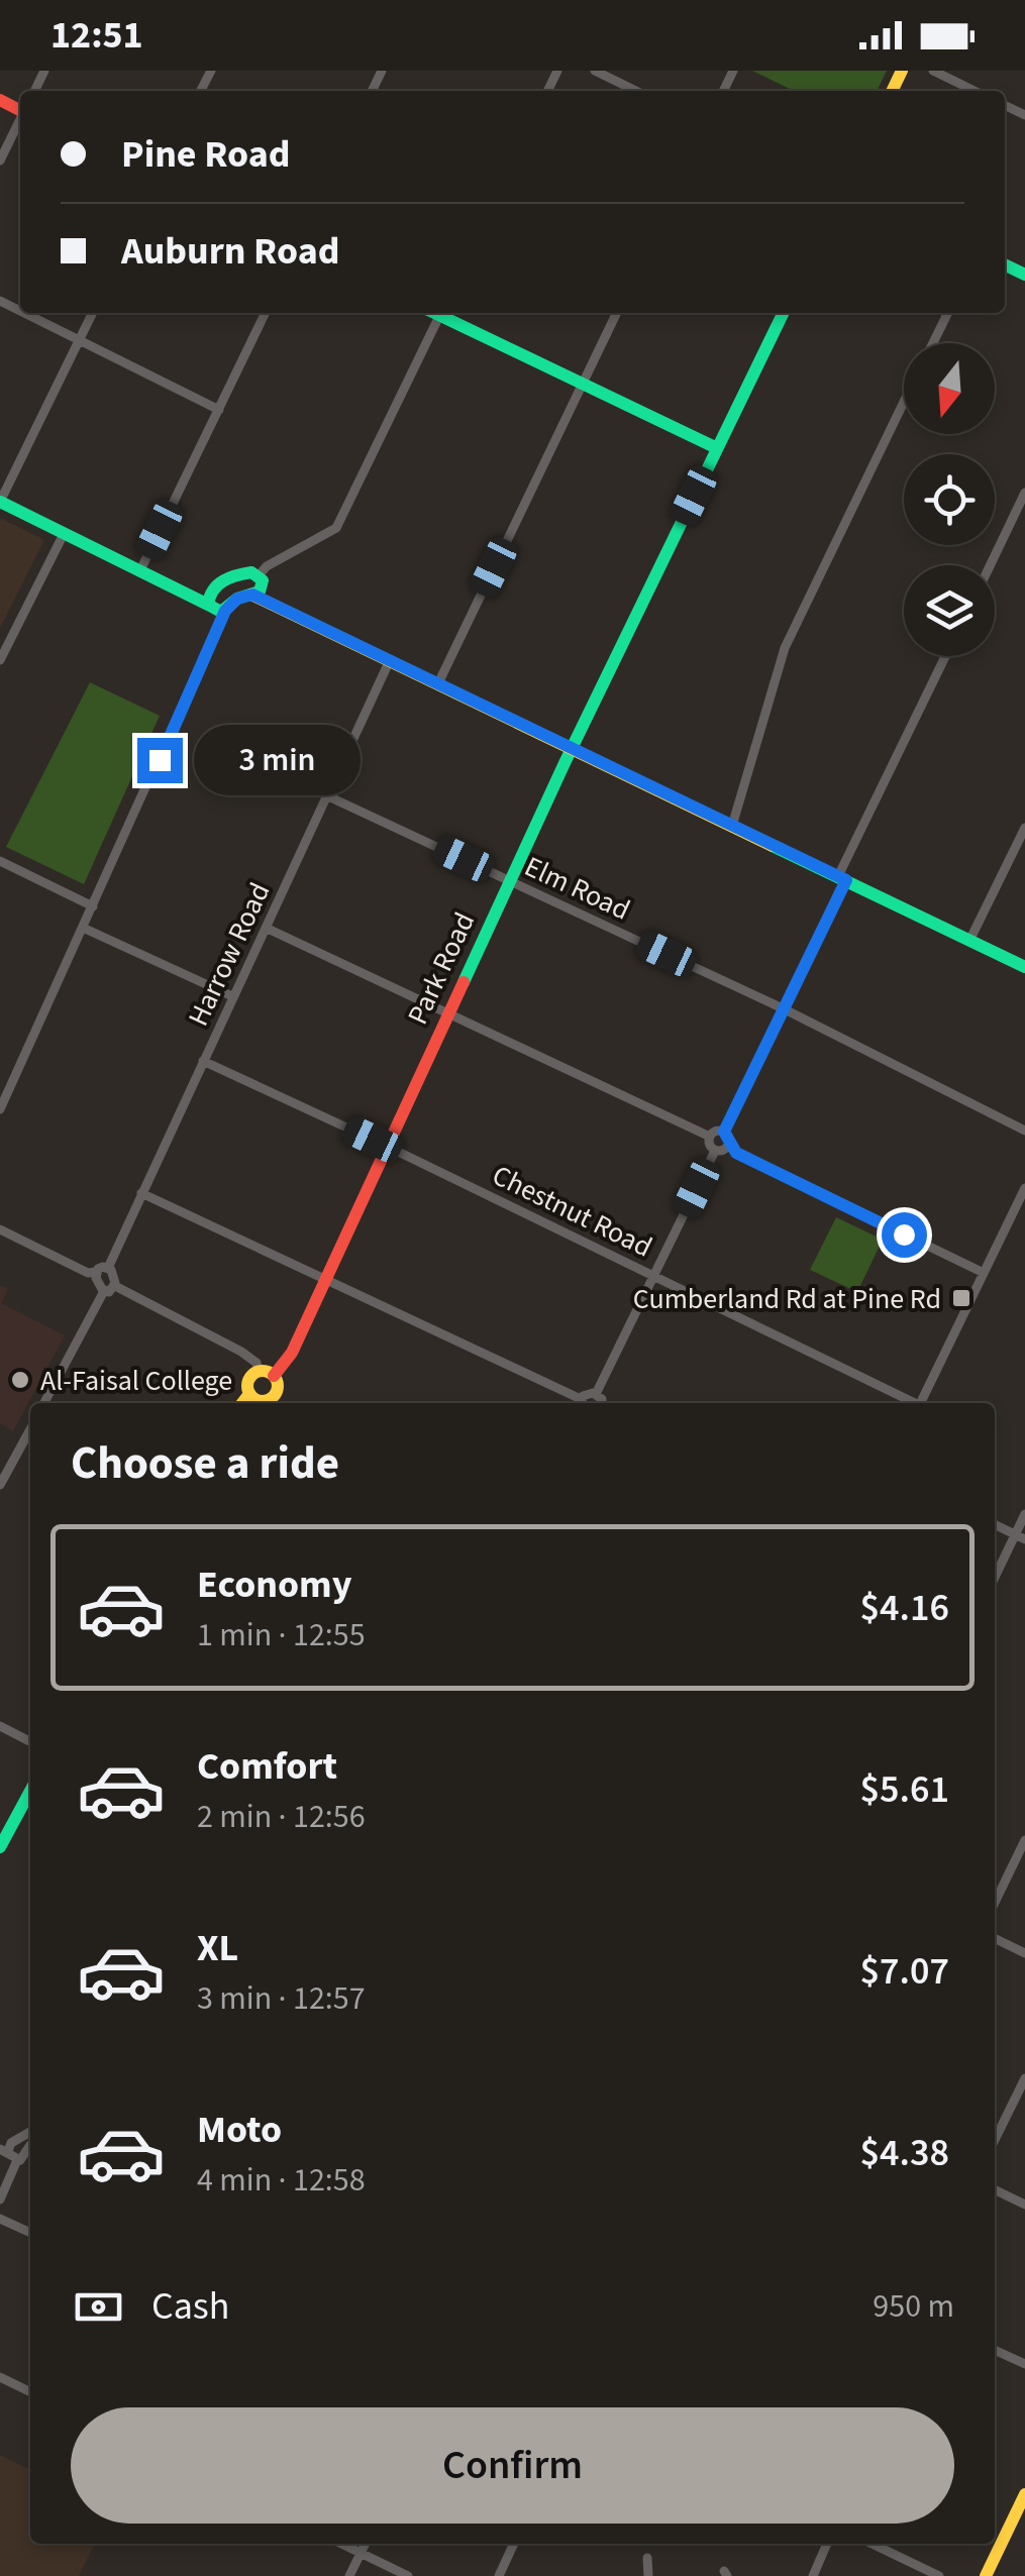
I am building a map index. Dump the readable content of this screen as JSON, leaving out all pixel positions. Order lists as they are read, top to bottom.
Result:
{
  "streets": {
    "street": [
      "Elm Road",
      "Harrow Road",
      "Park Road",
      "Chestnut Road"
    ]
  },
  "crossings": [
    ["Elm Road", "Harrow Road"],
    ["Elm Road", "Park Road"],
    ["Harrow Road", "Chestnut Road"],
    ["Park Road", "Chestnut Road"]
  ],
  "places": {
    "transit": ["Cumberland Rd at Pine Rd"],
    "other": ["Al-Faisal College"]
  },
  "north": "bottom",
  "page": {
    "status": "12:51",
    "banner": ["Pine Road", "Auburn Road"],
    "bubble": "3 min",
    "heading": "Choose a ride",
    "list": [
      {
        "name": "Economy",
        "note": "1 min · 12:55",
        "value": "$4.16"
      },
      {
        "name": "Comfort",
        "note": "2 min · 12:56",
        "value": "$5.61"
      },
      {
        "name": "XL",
        "note": "3 min · 12:57",
        "value": "$7.07"
      },
      {
        "name": "Moto",
        "note": "4 min · 12:58",
        "value": "$4.38"
      }
    ],
    "pay": ["Cash", "950 m"],
    "buttons": "Confirm"
  }
}
